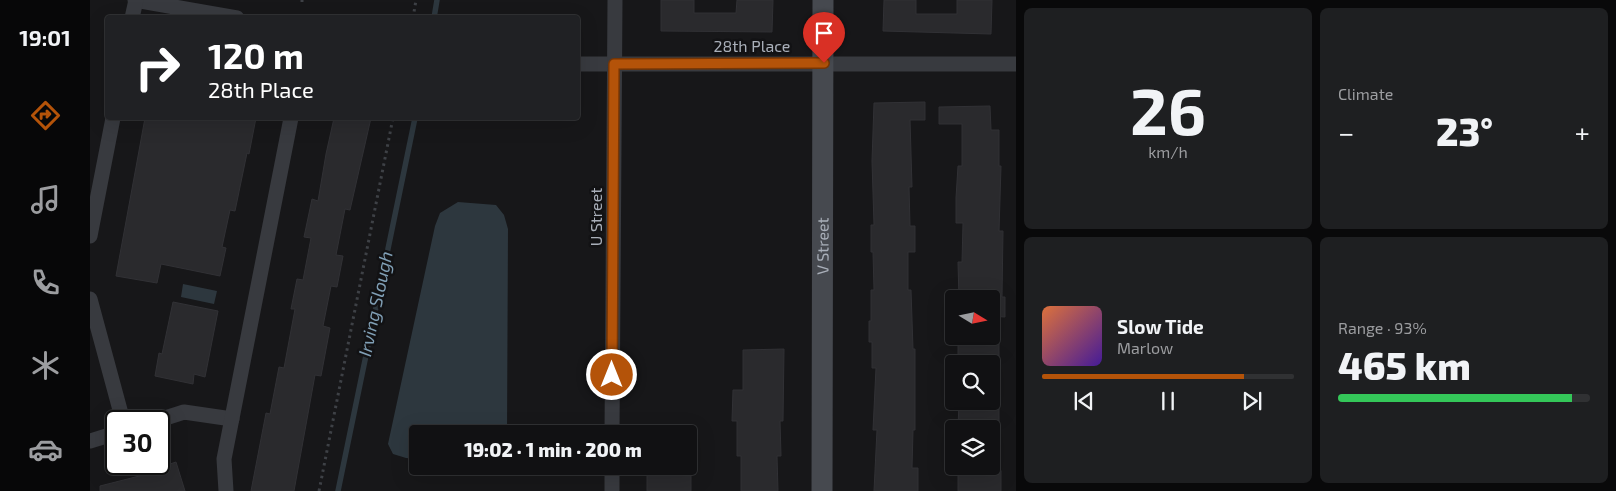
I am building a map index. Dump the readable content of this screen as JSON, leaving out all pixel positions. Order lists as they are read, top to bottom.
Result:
{
  "streets": {
    "street": ["28th Place", "U Street", "V Street"]
  },
  "crossings": [
    ["28th Place", "U Street"],
    ["28th Place", "V Street"]
  ],
  "water": ["Irving Slough"],
  "north": "right",
  "page": {
    "tabs": "19:01",
    "tile": [
      ["26", "km/h"],
      "Climate",
      ["Range · 93%", "465 km"]
    ],
    "turn": ["120 m", "28th Place"],
    "heat": ["−", "23°", "+"],
    "song": ["Slow Tide", "Marlow"],
    "limit": "30",
    "trip": "19:02 · 1 min · 200 m"
  }
}
